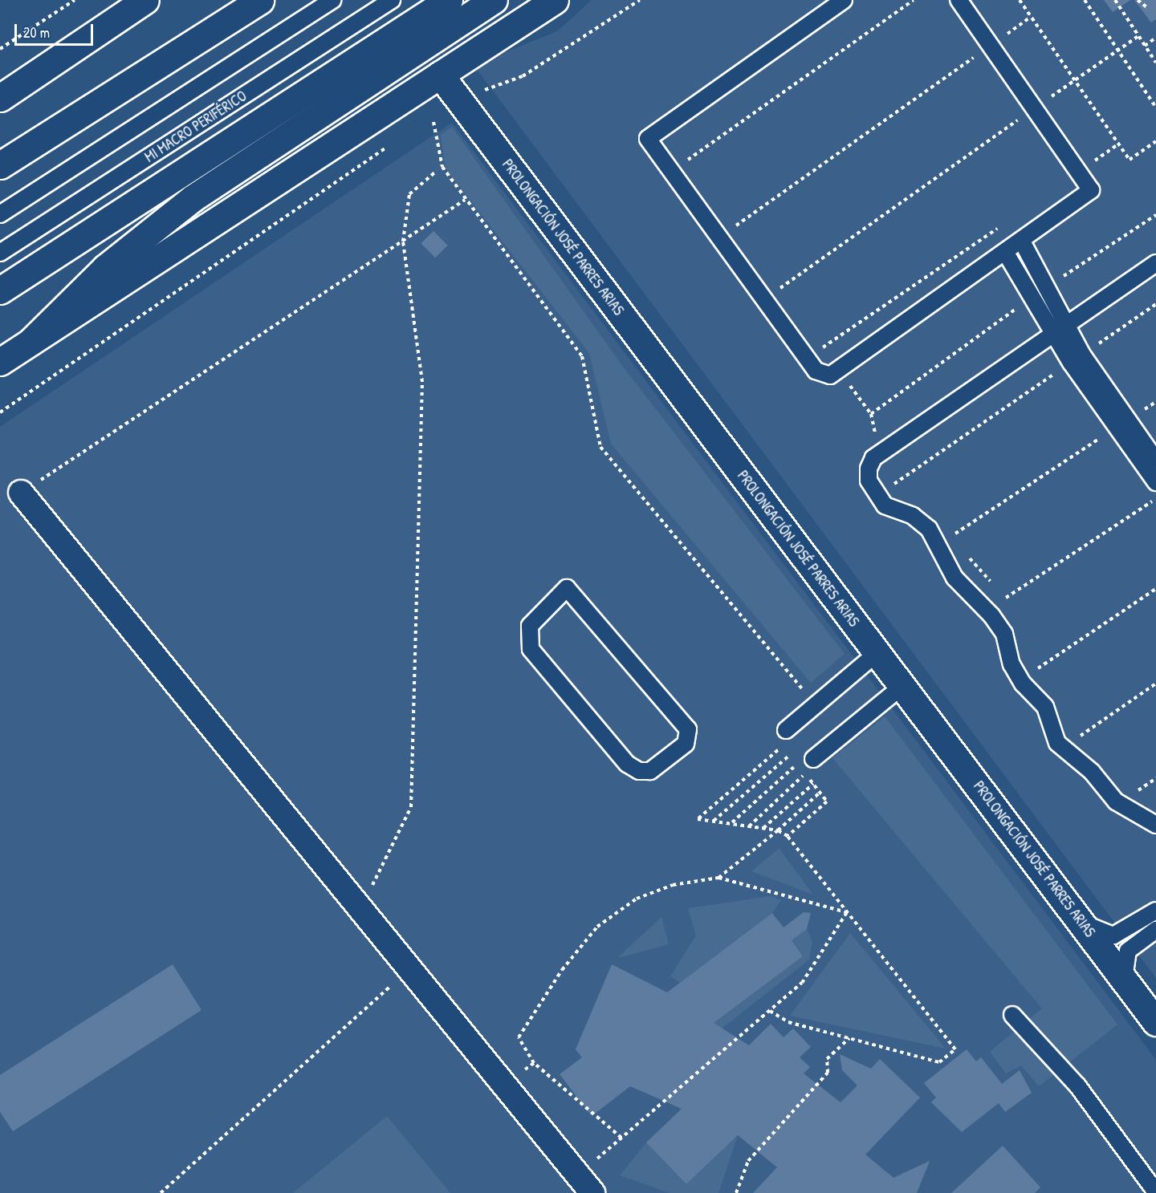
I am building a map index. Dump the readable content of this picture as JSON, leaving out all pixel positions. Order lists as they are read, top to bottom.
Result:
{
  "streets": {
    "main road": ["PROLONGACIÓN JOSÉ PARRES ARIAS"],
    "lane": ["MI MACRO PERIFÉRICO"]
  },
  "scale_bar": "20 m"
}
